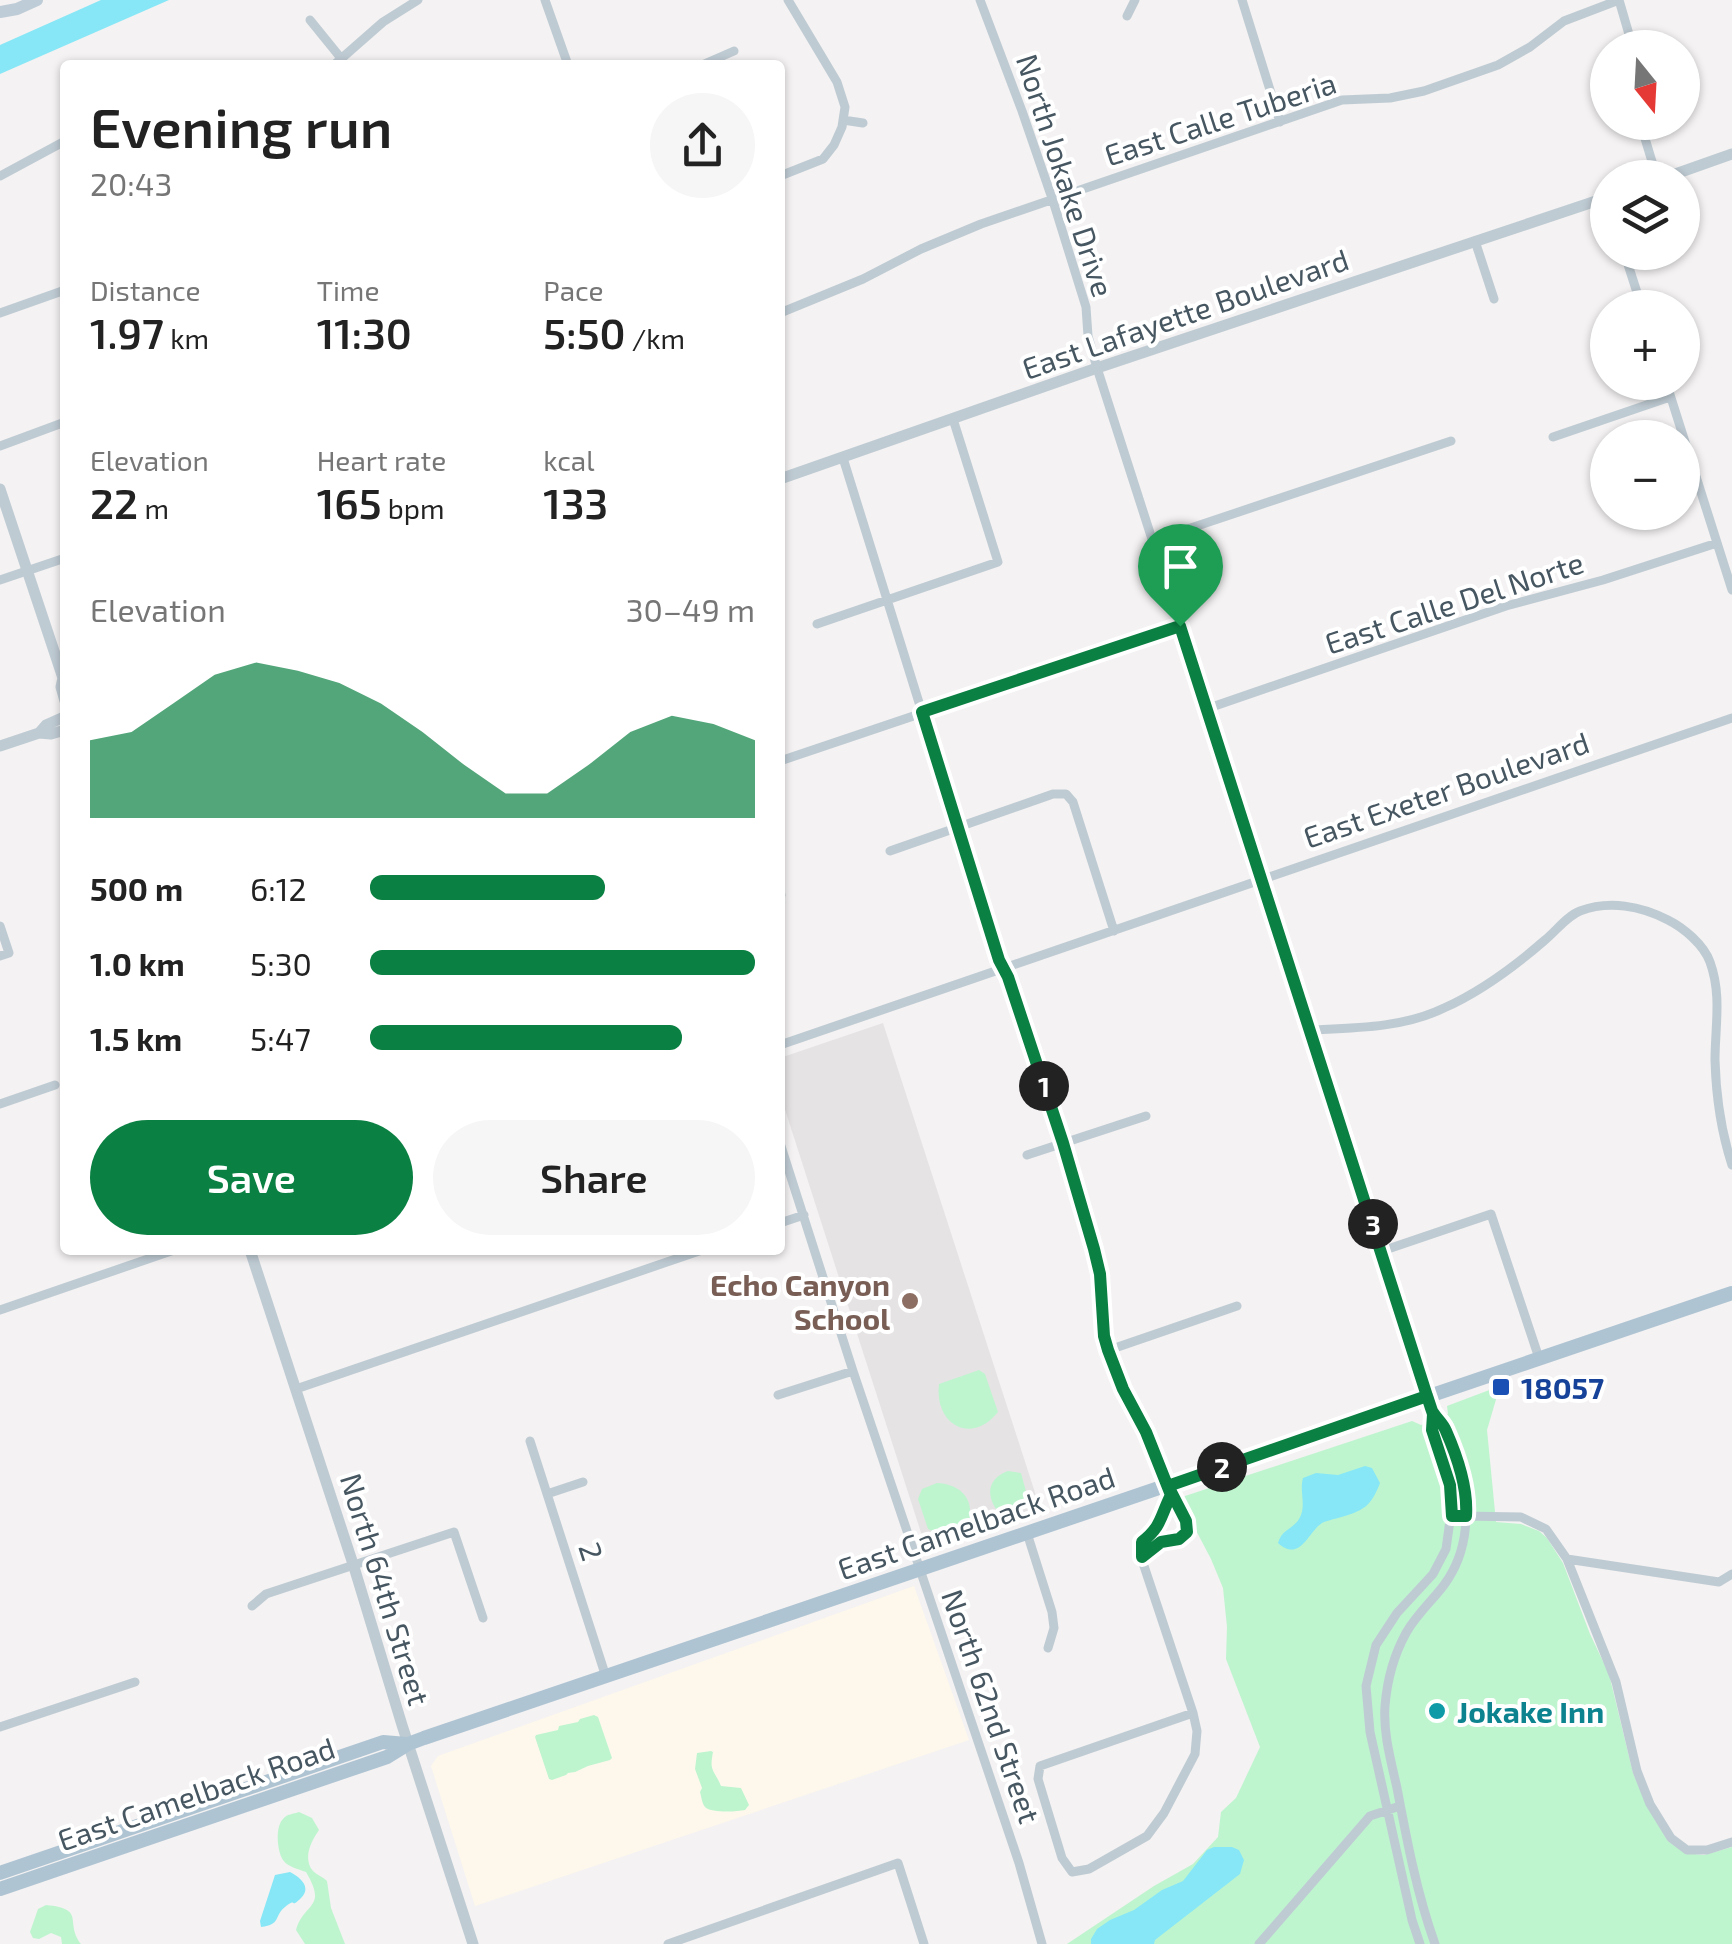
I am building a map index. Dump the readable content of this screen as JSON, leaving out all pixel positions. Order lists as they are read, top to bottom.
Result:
{
  "streets": {
    "main road": ["East Camelback Road"],
    "street": [
      "East Calle Tuberia",
      "North Jokake Drive",
      "East Lafayette Boulevard",
      "East Calle Del Norte",
      "East Exeter Boulevard",
      "2",
      "North 64th Street",
      "North 62nd Street"
    ]
  },
  "crossings": [
    ["East Calle Tuberia", "North Jokake Drive"],
    ["North Jokake Drive", "East Lafayette Boulevard"],
    ["North Jokake Drive", "East Calle Del Norte"],
    ["North Jokake Drive", "East Exeter Boulevard"],
    ["North Jokake Drive", "East Camelback Road"],
    ["East Camelback Road", "2"],
    ["East Camelback Road", "North 64th Street"],
    ["East Camelback Road", "North 62nd Street"]
  ],
  "places": {
    "other": ["Echo Canyon School", "Jokake Inn"],
    "transit": ["18057"]
  },
  "north": "bottom",
  "page": {
    "map_buttons": ["+", "−"],
    "heading": ["Evening run", "20:43"],
    "stats": [
      ["Distance", "1.97 km"],
      ["Time", "11:30"],
      ["Pace", "5:50 /km"],
      ["Elevation", "22 m"],
      ["Heart rate", "165 bpm"],
      ["kcal", "133"]
    ],
    "chart": ["Elevation", "30–49 m"],
    "list": [
      {
        "name": "500 m",
        "note": "6:12"
      },
      {
        "name": "1.0 km",
        "note": "5:30"
      },
      {
        "name": "1.5 km",
        "note": "5:47"
      }
    ],
    "pins": ["1", "3", "2"],
    "buttons": ["Save", "Share"]
  }
}
